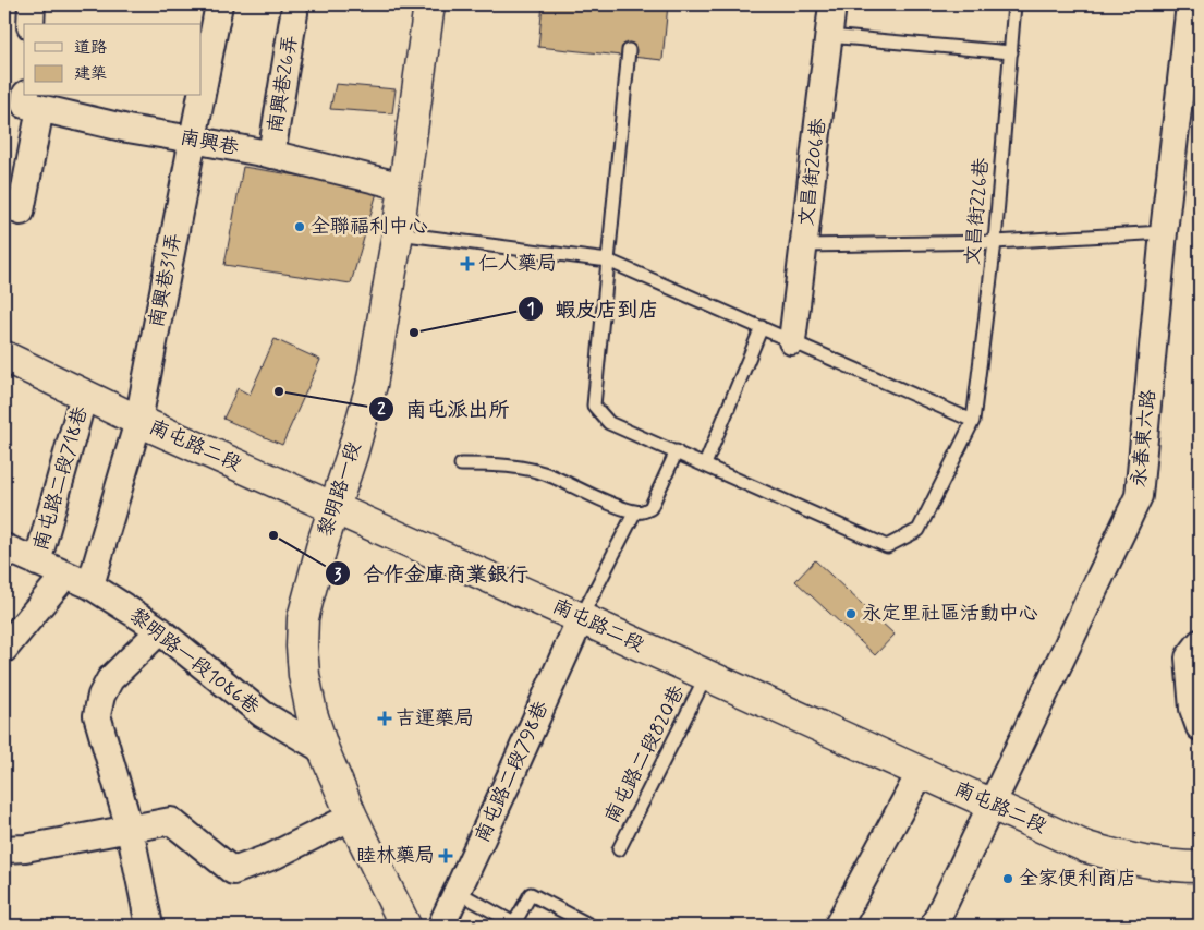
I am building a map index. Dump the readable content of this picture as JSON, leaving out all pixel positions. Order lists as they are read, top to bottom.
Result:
{
  "streets": {
    "main road": ["南屯路二段", "黎明路一段"],
    "street": [
      "南興巷26弄",
      "南興巷",
      "文昌街206巷",
      "南興巷31弄",
      "永春東六路",
      "南屯路二段718巷",
      "黎明路一段1086巷",
      "南屯路二段798巷"
    ],
    "lane": ["文昌街226巷", "南屯路二段820巷"]
  },
  "crossings": [
    ["南興巷26弄", "南興巷"],
    ["南興巷", "南興巷31弄"],
    ["南興巷", "黎明路一段"],
    ["南興巷31弄", "南屯路二段"],
    ["南興巷31弄", "黎明路一段1086巷"],
    ["永春東六路", "南屯路二段"],
    ["南屯路二段", "南屯路二段718巷"],
    ["南屯路二段", "黎明路一段"],
    ["南屯路二段", "南屯路二段820巷"],
    ["南屯路二段", "南屯路二段798巷"],
    ["南屯路二段718巷", "黎明路一段1086巷"],
    ["黎明路一段", "黎明路一段1086巷"]
  ],
  "places": {
    "other": [
      "全聯福利中心",
      "蝦皮店到店",
      "南屯派出所",
      "合作金庫商業銀行",
      "永定里社區活動中心",
      "全家便利商店"
    ],
    "health": ["仁人藥局", "吉運藥局", "睦林藥局"]
  },
  "legend": ["道路", "建築"]
}
